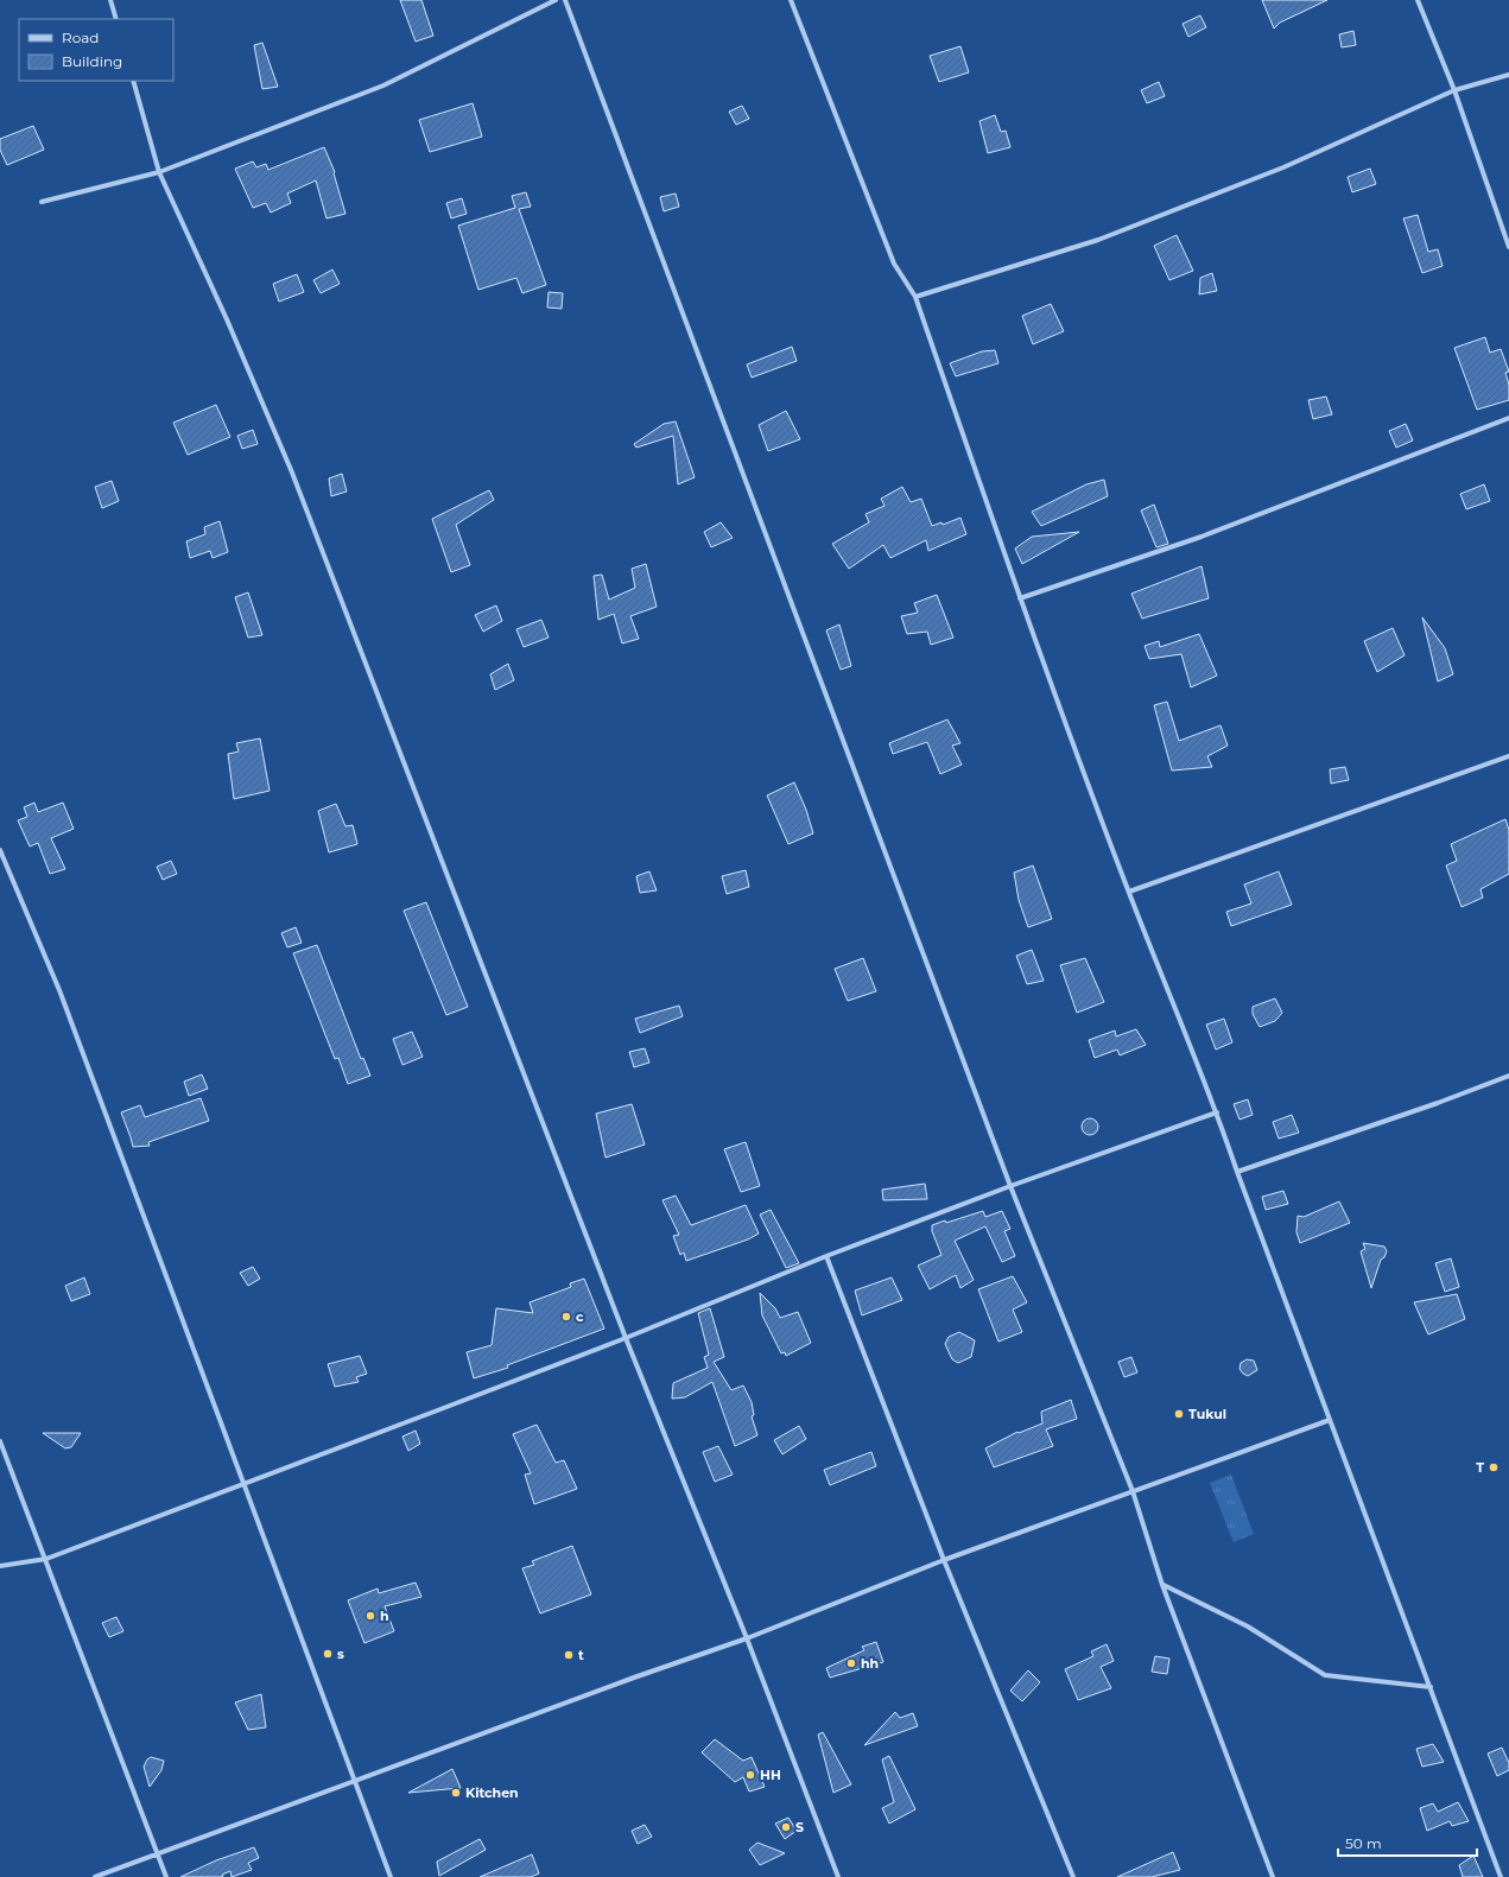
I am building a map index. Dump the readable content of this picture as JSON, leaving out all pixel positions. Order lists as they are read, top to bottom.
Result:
{
  "places": [
    "c",
    "Tukul",
    "T",
    "h",
    "s",
    "t",
    "hh",
    "HH",
    "Kitchen",
    "S"
  ],
  "legend": ["Road", "Building"],
  "scale_bar": "50 m"
}
